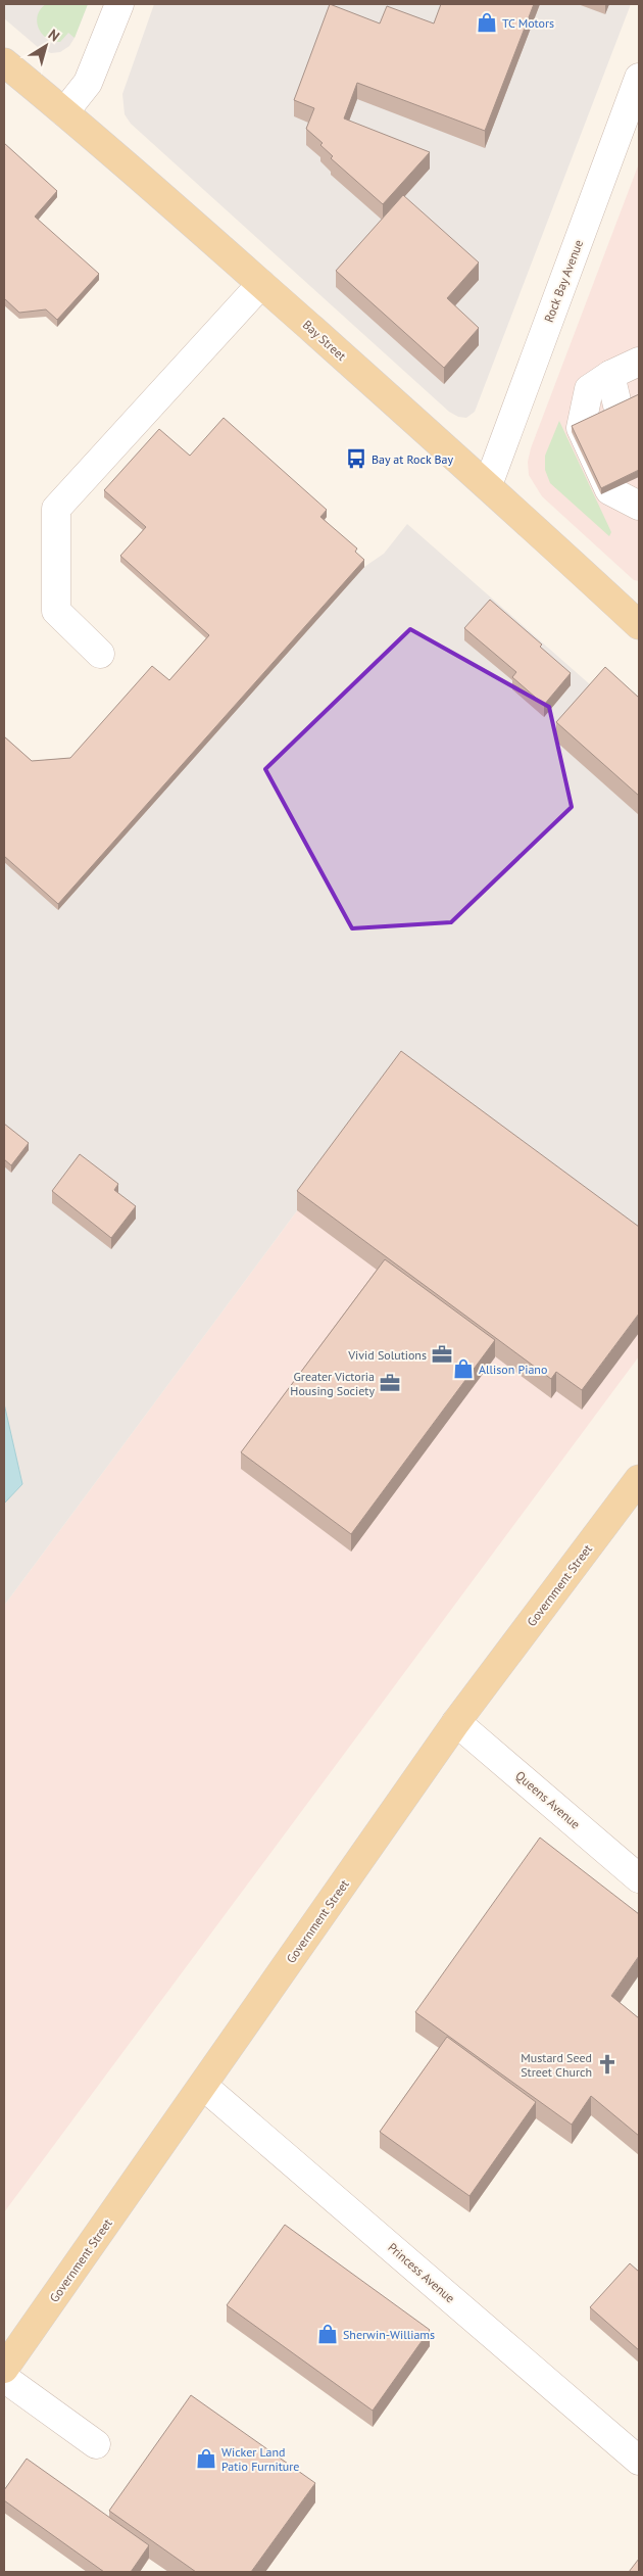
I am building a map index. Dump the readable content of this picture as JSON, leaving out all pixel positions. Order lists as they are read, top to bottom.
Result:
{
  "streets": {
    "main road": ["Bay Street", "Government Street"],
    "street": ["Rock Bay Avenue", "Queens Avenue", "Princess Avenue"]
  },
  "crossings": [
    ["Rock Bay Avenue", "Bay Street"],
    ["Government Street", "Queens Avenue"],
    ["Government Street", "Princess Avenue"]
  ],
  "places": {
    "shop": [
      "TC Motors",
      "Allison Piano",
      "Sherwin-Williams",
      "Wicker Land Patio Furniture"
    ],
    "bus stop": ["Bay at Rock Bay"],
    "office": ["Vivid Solutions", "Greater Victoria Housing Society"],
    "church": ["Mustard Seed Street Church"]
  },
  "north": "top right"
}
